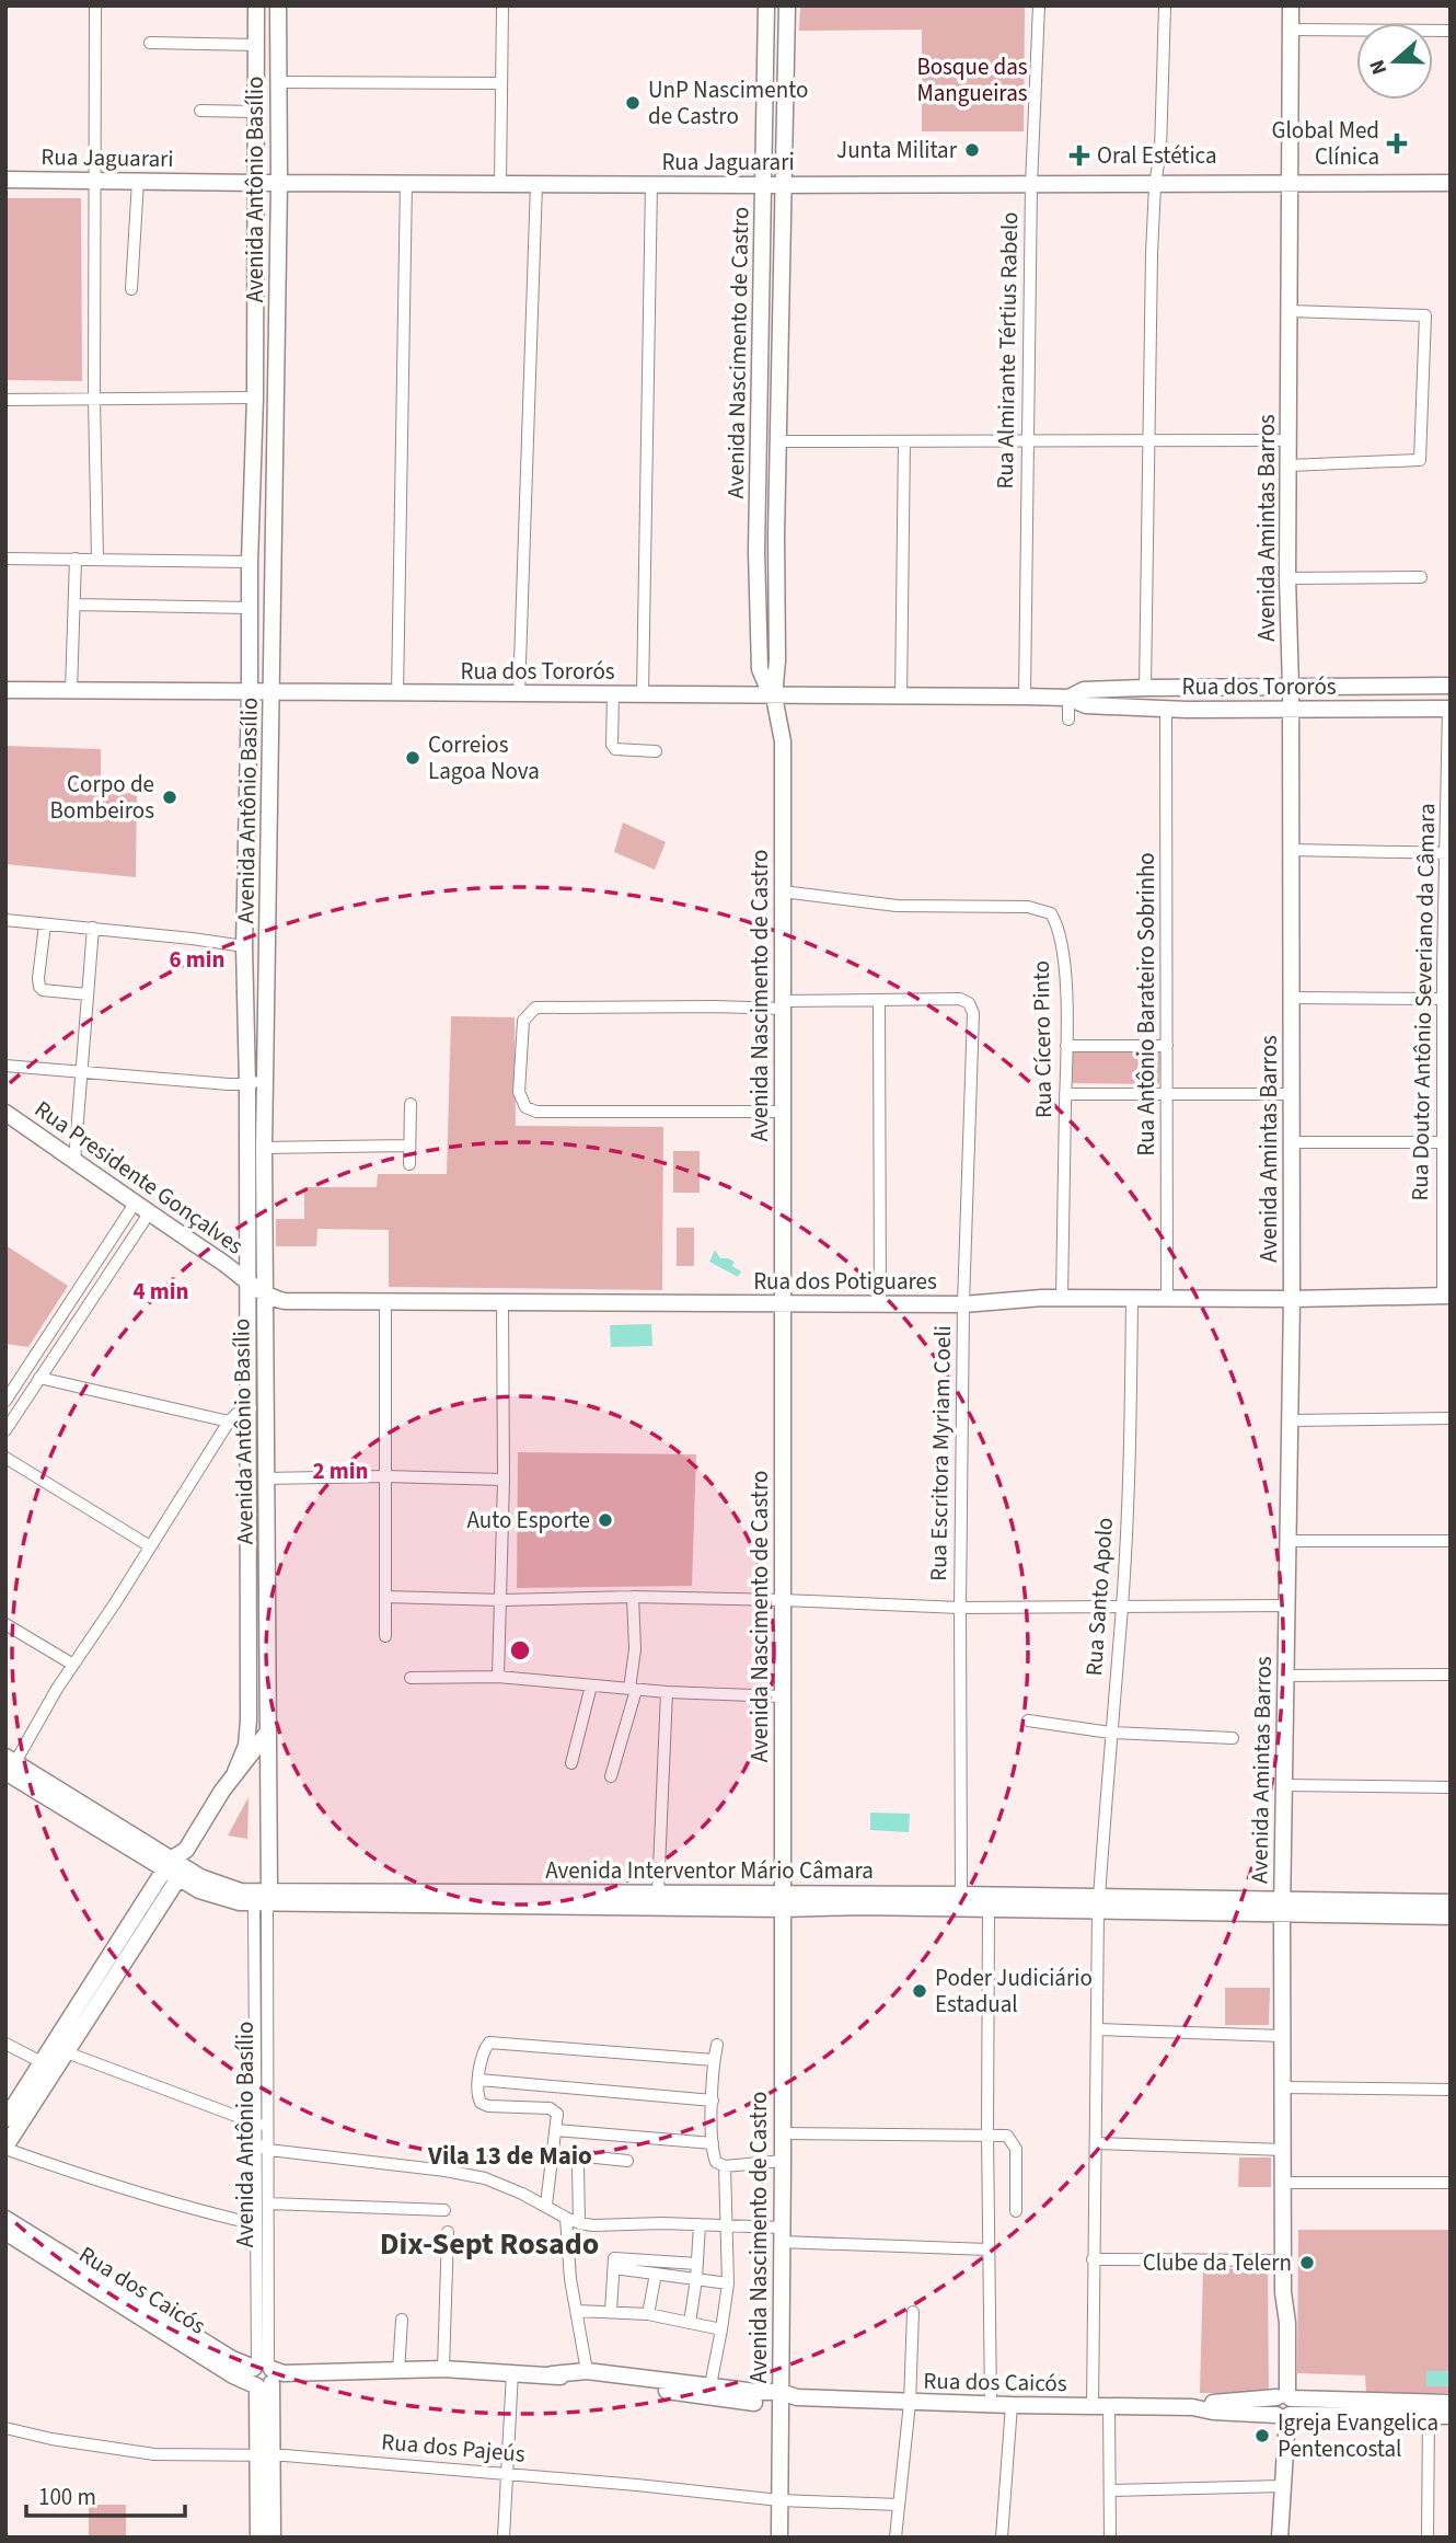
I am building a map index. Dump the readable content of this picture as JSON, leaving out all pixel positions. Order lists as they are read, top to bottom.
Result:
{
  "streets": {
    "main road": [
      "Rua Jaguarari",
      "Avenida Antônio Basílio",
      "Avenida Nascimento de Castro",
      "Avenida Amintas Barros",
      "Rua dos Tororós",
      "Rua Presidente Gonçalves",
      "Rua dos Potiguares",
      "Avenida Interventor Mário Câmara",
      "Rua dos Caicós"
    ],
    "street": [
      "Rua Almirante Tértius Rabelo",
      "Rua Doutor Antônio Severiano da Câmara",
      "Rua Antônio Barateiro Sobrinho",
      "Rua Cícero Pinto",
      "Rua Escritora Myriam Coeli",
      "Rua Santo Apolo",
      "Rua dos Pajeús"
    ]
  },
  "crossings": [
    ["Rua Jaguarari", "Avenida Antônio Basílio"],
    ["Rua Jaguarari", "Rua Almirante Tértius Rabelo"],
    ["Rua Jaguarari", "Avenida Nascimento de Castro"],
    ["Rua Jaguarari", "Avenida Amintas Barros"],
    ["Avenida Antônio Basílio", "Rua dos Tororós"],
    ["Avenida Antônio Basílio", "Rua Presidente Gonçalves"],
    ["Avenida Antônio Basílio", "Rua dos Potiguares"],
    ["Avenida Antônio Basílio", "Avenida Interventor Mário Câmara"],
    ["Avenida Antônio Basílio", "Rua dos Caicós"],
    ["Avenida Antônio Basílio", "Rua dos Pajeús"],
    ["Rua Almirante Tértius Rabelo", "Rua dos Tororós"],
    ["Avenida Nascimento de Castro", "Rua dos Tororós"],
    ["Avenida Nascimento de Castro", "Rua Cícero Pinto"],
    ["Avenida Nascimento de Castro", "Rua dos Potiguares"],
    ["Avenida Nascimento de Castro", "Avenida Interventor Mário Câmara"],
    ["Avenida Nascimento de Castro", "Rua dos Caicós"],
    ["Avenida Nascimento de Castro", "Rua dos Pajeús"],
    ["Avenida Amintas Barros", "Rua dos Tororós"],
    ["Avenida Amintas Barros", "Rua dos Potiguares"],
    ["Avenida Amintas Barros", "Avenida Interventor Mário Câmara"],
    ["Avenida Amintas Barros", "Rua dos Caicós"],
    ["Rua dos Tororós", "Rua Doutor Antônio Severiano da Câmara"],
    ["Rua dos Tororós", "Rua Antônio Barateiro Sobrinho"],
    ["Rua Doutor Antônio Severiano da Câmara", "Rua dos Potiguares"],
    ["Rua Antônio Barateiro Sobrinho", "Rua dos Potiguares"],
    ["Rua Cícero Pinto", "Rua dos Potiguares"],
    ["Rua Presidente Gonçalves", "Rua dos Potiguares"],
    ["Rua dos Potiguares", "Rua Escritora Myriam Coeli"],
    ["Rua dos Potiguares", "Rua Santo Apolo"],
    ["Rua Escritora Myriam Coeli", "Avenida Interventor Mário Câmara"],
    ["Rua Santo Apolo", "Avenida Interventor Mário Câmara"],
    ["Rua Santo Apolo", "Rua dos Caicós"]
  ],
  "districts": ["Vila 13 de Maio", "Dix-Sept Rosado"],
  "parks": ["Bosque das Mangueiras"],
  "places": {
    "other": [
      "UnP Nascimento de Castro",
      "Junta Militar",
      "Correios Lagoa Nova",
      "Corpo de Bombeiros",
      "Auto Esporte",
      "Poder Judiciário Estadual",
      "Clube da Telern",
      "Igreja Evangelica Pentencostal"
    ],
    "health": ["Global Med Clínica", "Oral Estética"]
  },
  "scale_bar": "100 m",
  "north": "left",
  "rings": ["6 min", "4 min", "2 min"]
}
